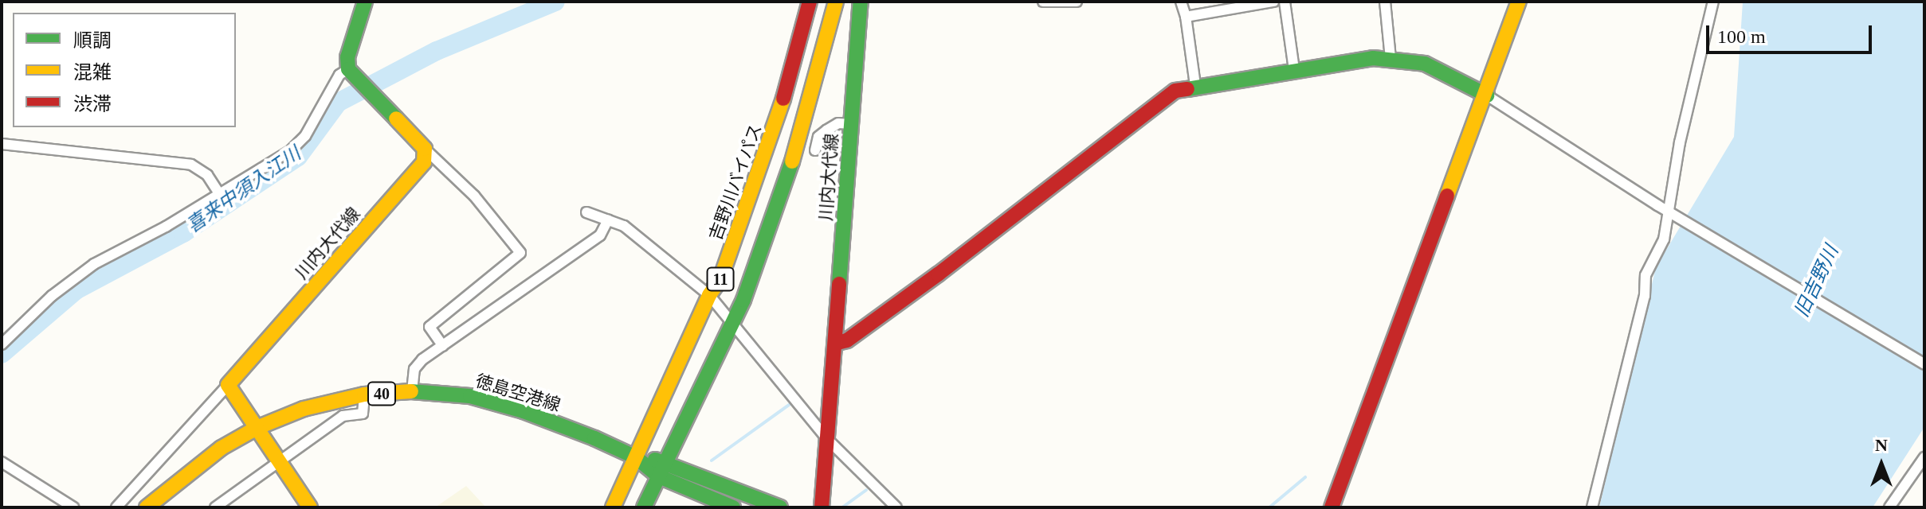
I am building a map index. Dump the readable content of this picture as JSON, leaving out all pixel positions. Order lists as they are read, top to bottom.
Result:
{
  "streets": {
    "main road": [
      "川内大代線",
      "吉野川バイパス",
      "11",
      "徳島空港線",
      "40"
    ]
  },
  "crossings": [
    ["吉野川バイパス", "徳島空港線"],
    ["11", "徳島空港線"]
  ],
  "water": ["喜来中須入江川", "旧吉野川"],
  "legend": ["順調", "混雑", "渋滞"],
  "scale_bar": "100 m",
  "north": "top"
}
